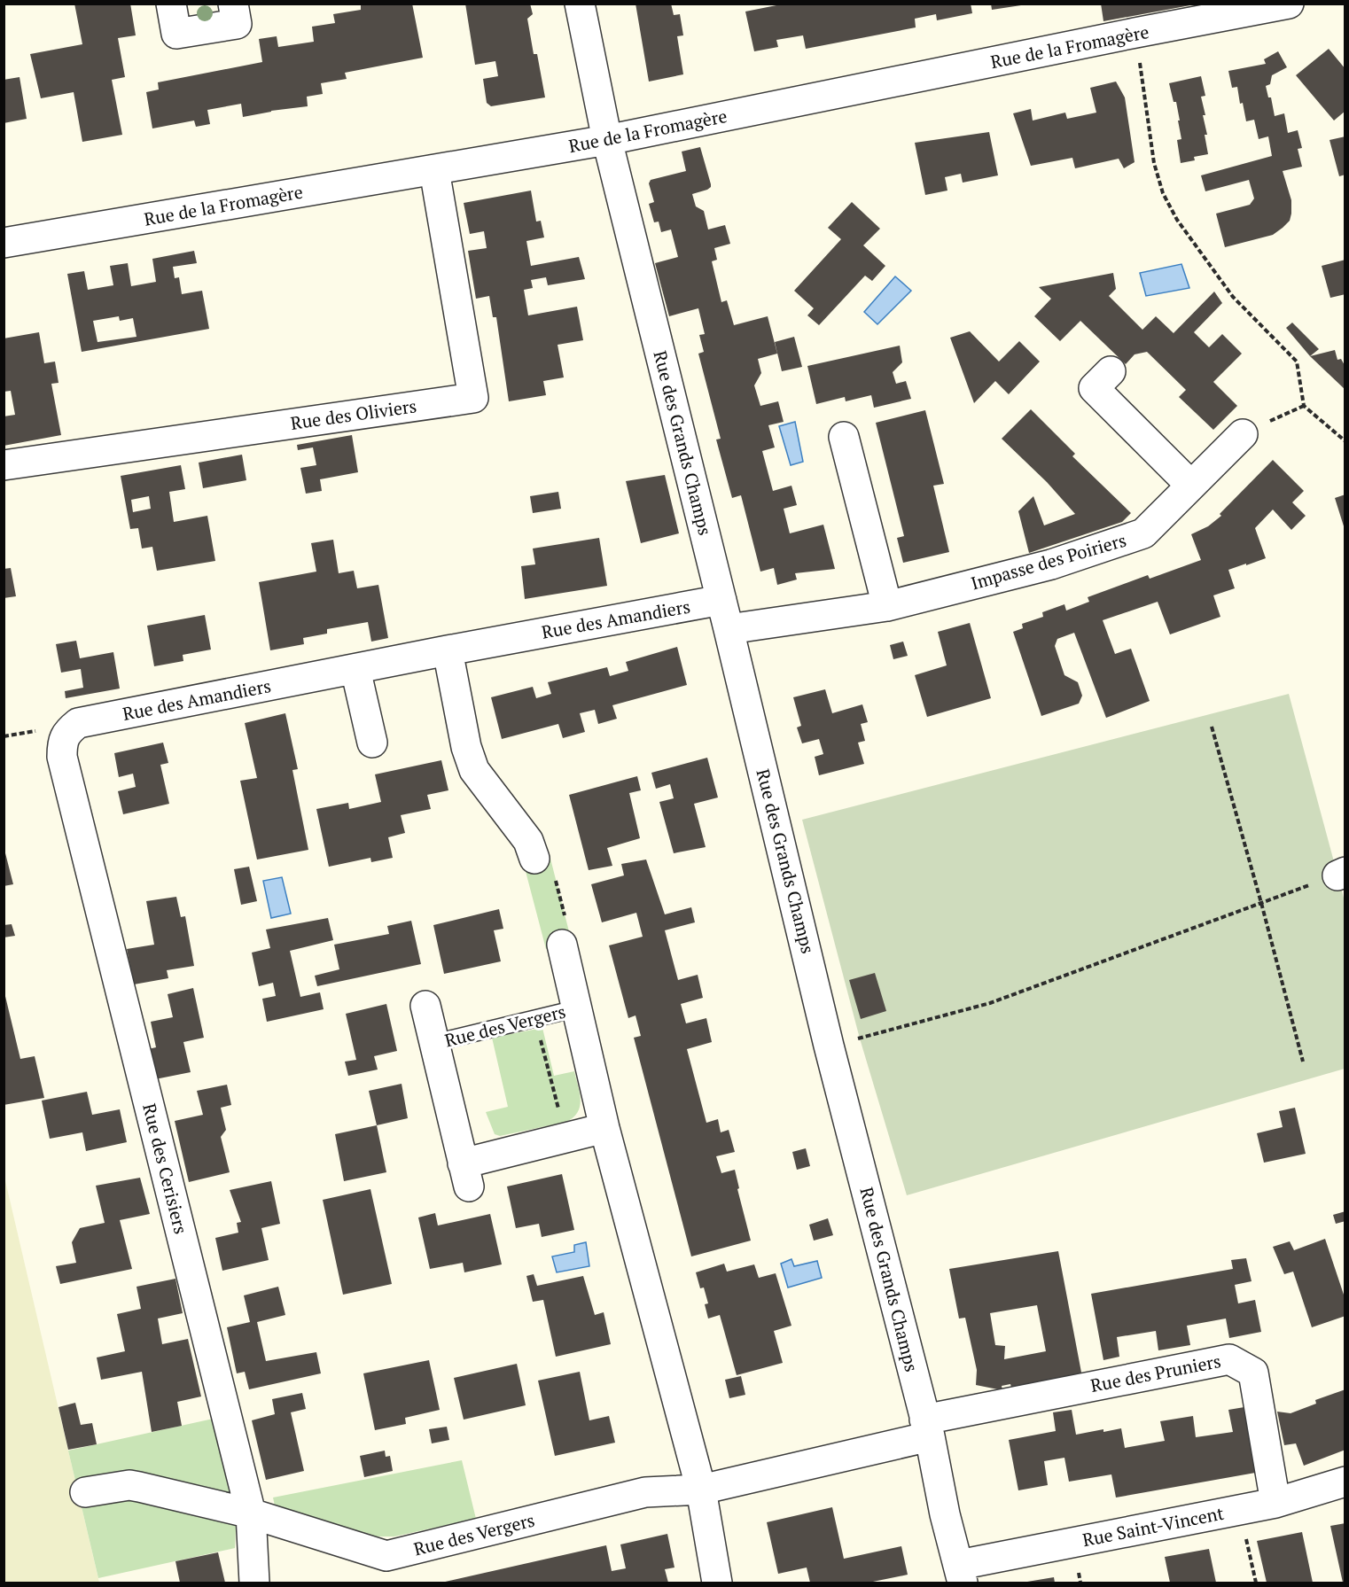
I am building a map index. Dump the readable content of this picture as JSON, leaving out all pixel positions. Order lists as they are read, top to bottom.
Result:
{
  "streets": {
    "street": [
      "Rue de la Fromagère",
      "Rue des Oliviers",
      "Rue des Grands Champs",
      "Impasse des Poiriers",
      "Rue des Amandiers",
      "Rue des Vergers",
      "Rue des Cerisiers",
      "Rue des Pruniers",
      "Rue Saint-Vincent"
    ]
  },
  "crossings": [
    ["Rue de la Fromagère", "Rue des Oliviers"],
    ["Rue de la Fromagère", "Rue des Grands Champs"],
    ["Rue des Grands Champs", "Impasse des Poiriers"],
    ["Rue des Grands Champs", "Rue des Amandiers"],
    ["Rue des Grands Champs", "Rue des Vergers"],
    ["Rue des Grands Champs", "Rue des Pruniers"],
    ["Rue des Grands Champs", "Rue Saint-Vincent"],
    ["Rue des Amandiers", "Rue des Cerisiers"],
    ["Rue des Vergers", "Rue des Cerisiers"],
    ["Rue des Vergers", "Rue des Pruniers"],
    ["Rue des Pruniers", "Rue Saint-Vincent"]
  ]
}
